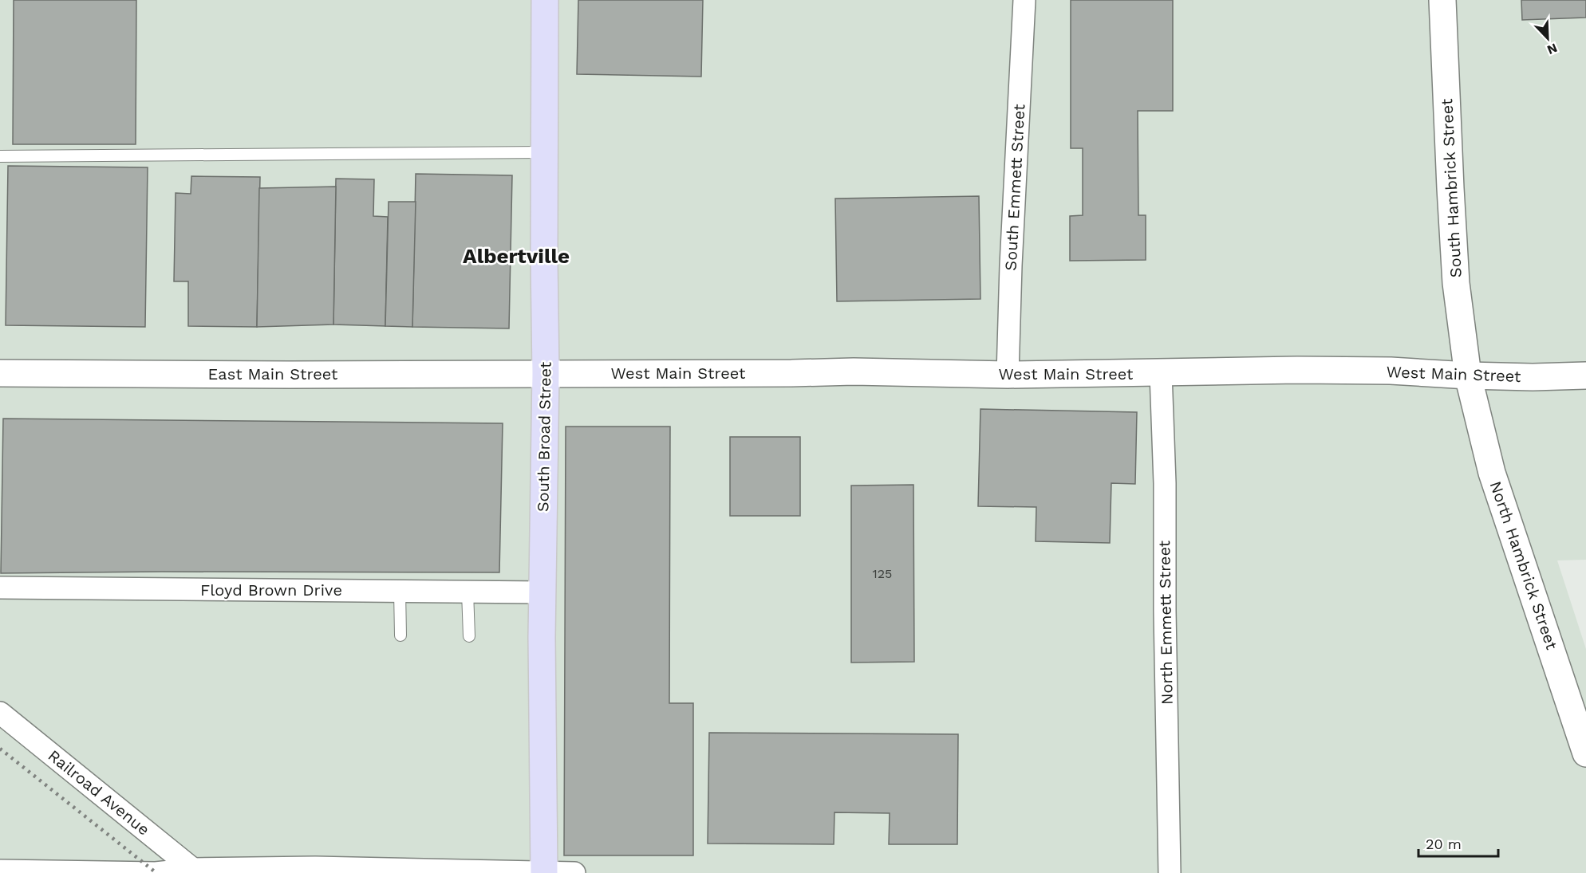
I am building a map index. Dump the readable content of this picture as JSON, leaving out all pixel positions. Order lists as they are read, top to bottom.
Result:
{
  "streets": {
    "main road": [
      "South Hambrick Street",
      "West Main Street",
      "East Main Street",
      "South Broad Street",
      "North Hambrick Street"
    ],
    "street": [
      "South Emmett Street",
      "Floyd Brown Drive",
      "North Emmett Street",
      "Railroad Avenue"
    ]
  },
  "crossings": [
    ["South Emmett Street", "West Main Street"],
    ["South Hambrick Street", "West Main Street"],
    ["South Hambrick Street", "North Hambrick Street"],
    ["West Main Street", "East Main Street"],
    ["West Main Street", "South Broad Street"],
    ["West Main Street", "North Hambrick Street"],
    ["West Main Street", "North Emmett Street"],
    ["East Main Street", "South Broad Street"],
    ["South Broad Street", "Floyd Brown Drive"]
  ],
  "districts": ["Albertville"],
  "house_numbers": ["125"],
  "scale_bar": "20 m",
  "north": "bottom right"
}
